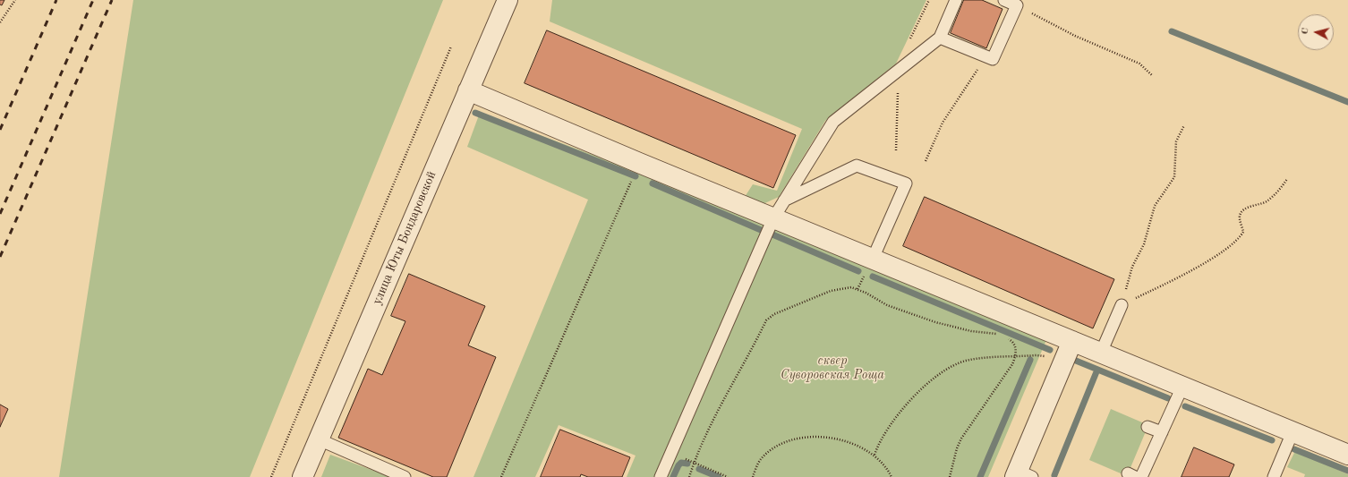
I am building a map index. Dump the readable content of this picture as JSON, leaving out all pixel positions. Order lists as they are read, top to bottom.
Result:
{
  "streets": {
    "street": ["улица Юты Бондаровской"]
  },
  "parks": ["сквер Суворовская Роща"],
  "north": "left"
}
